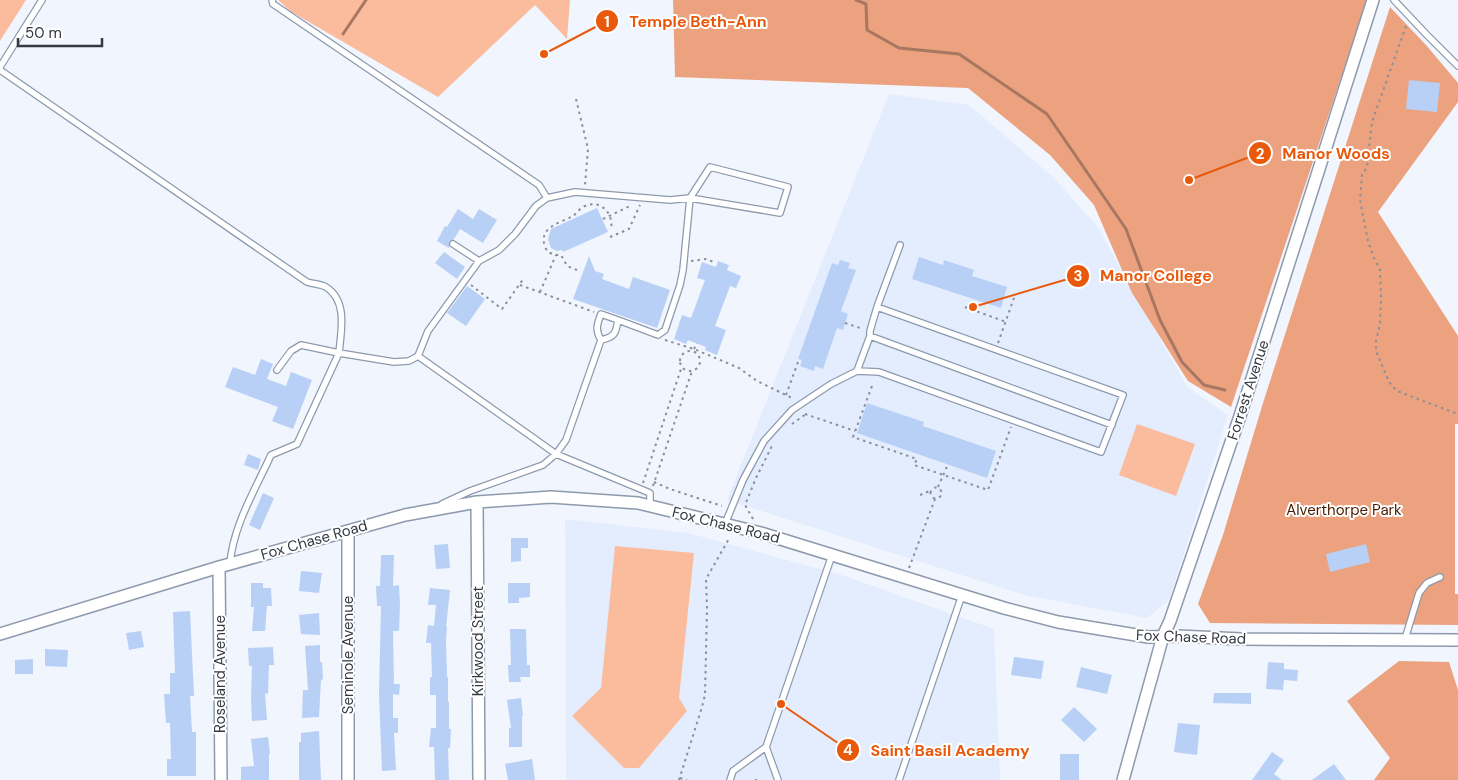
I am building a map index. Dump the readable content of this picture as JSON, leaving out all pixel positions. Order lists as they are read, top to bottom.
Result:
{
  "streets": {
    "street": [
      "Forrest Avenue",
      "Fox Chase Road",
      "Kirkwood Street",
      "Seminole Avenue",
      "Roseland Avenue"
    ]
  },
  "crossings": [
    ["Forrest Avenue", "Fox Chase Road"],
    ["Fox Chase Road", "Kirkwood Street"],
    ["Fox Chase Road", "Seminole Avenue"],
    ["Fox Chase Road", "Roseland Avenue"]
  ],
  "parks": ["Alverthorpe Park"],
  "places": [
    "Temple Beth-Ann",
    "Manor Woods",
    "Manor College",
    "Saint Basil Academy"
  ],
  "scale_bar": "50 m"
}
